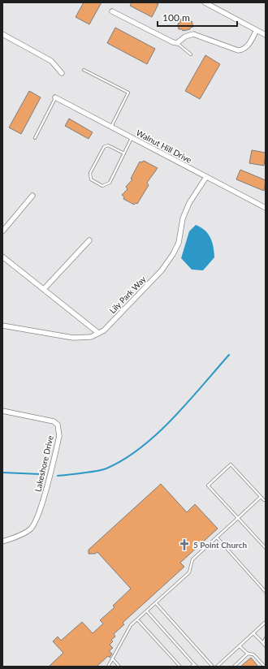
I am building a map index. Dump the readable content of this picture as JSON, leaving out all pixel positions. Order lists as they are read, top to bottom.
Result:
{
  "streets": {
    "street": ["Walnut Hill Drive", "Lily Park Way", "Lakeshore Drive"]
  },
  "crossings": [
    ["Walnut Hill Drive", "Lily Park Way"]
  ],
  "places": {
    "church": ["5 Point Church"]
  },
  "scale_bar": "100 m"
}
